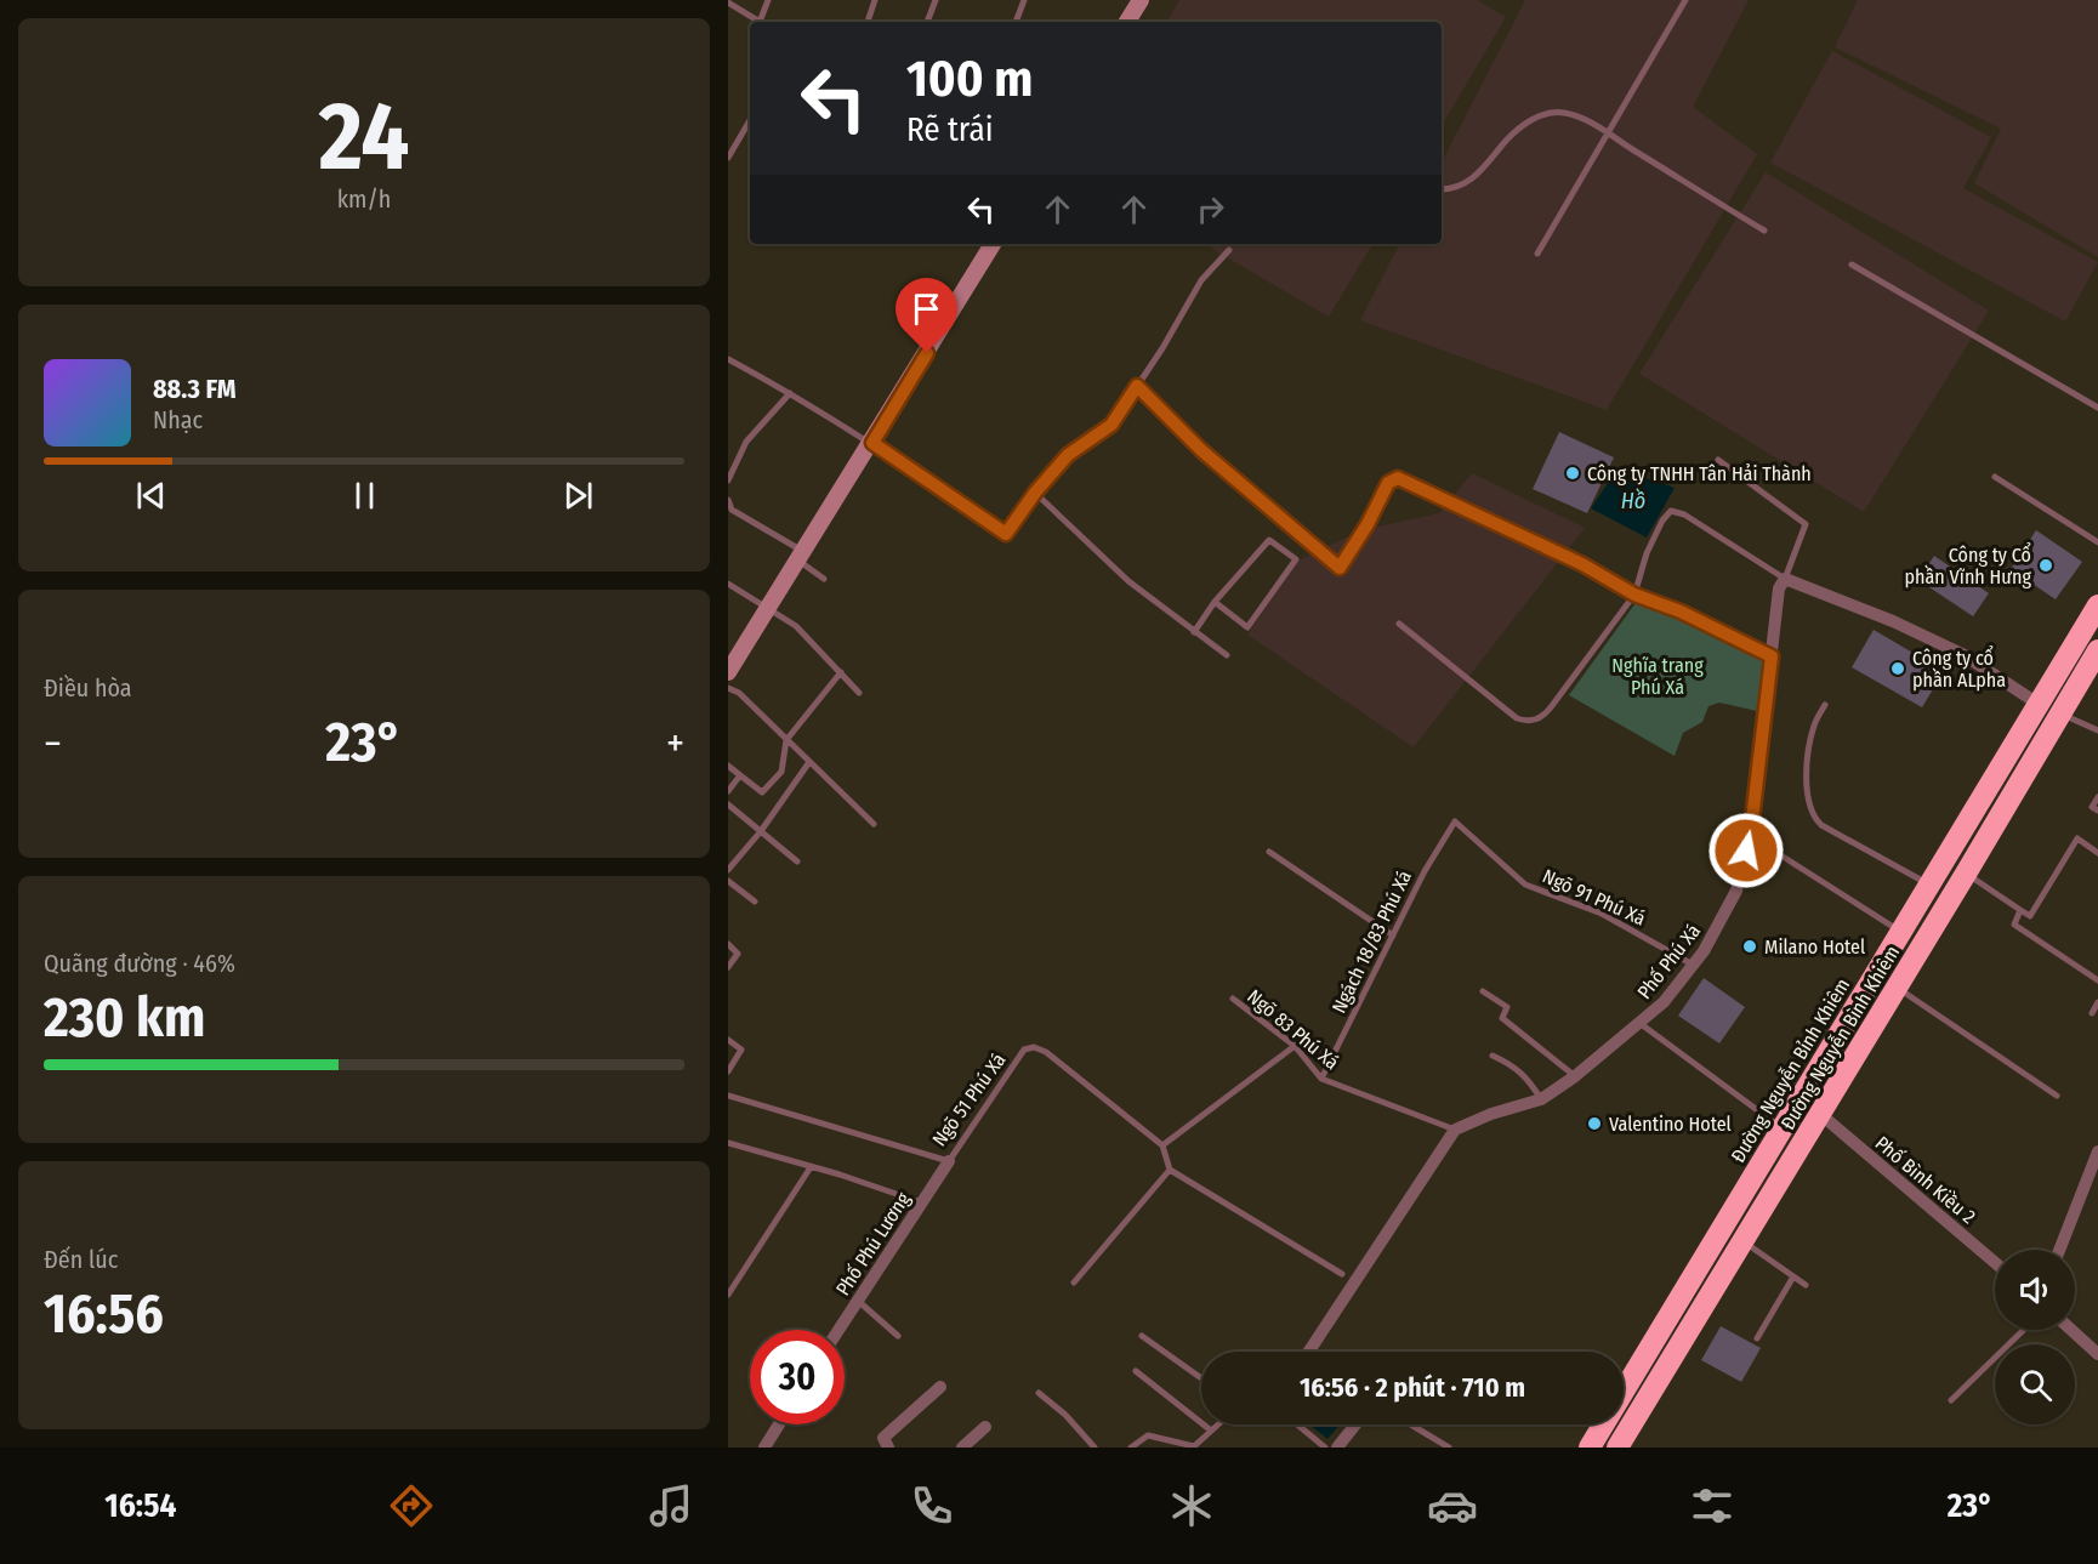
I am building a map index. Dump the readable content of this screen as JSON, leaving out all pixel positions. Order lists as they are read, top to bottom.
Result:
{
  "streets": {
    "highway": ["Đường Nguyễn Bình Khiêm", "Đường Nguyễn Bỉnh Khiêm"],
    "street": ["Phố Phú Xá", "Phố Bình Kiều 2", "Phố Phú Lương"],
    "lane": [
      "Ngõ 91 Phú Xá",
      "Ngách 18/83 Phú Xá",
      "Ngõ 83 Phú Xá",
      "Ngõ 51 Phú Xá"
    ]
  },
  "crossings": [
    ["Ngõ 91 Phú Xá", "Ngách 18/83 Phú Xá"],
    ["Ngõ 91 Phú Xá", "Phố Phú Xá"],
    ["Ngách 18/83 Phú Xá", "Ngõ 83 Phú Xá"],
    ["Phố Phú Xá", "Ngõ 83 Phú Xá"],
    ["Đường Nguyễn Bình Khiêm", "Phố Bình Kiều 2"],
    ["Ngõ 51 Phú Xá", "Phố Phú Lương"]
  ],
  "water": ["Hồ"],
  "parks": ["Nghĩa trang Phú Xá"],
  "places": [
    "Công ty TNHH Tân Hải Thành",
    "Công ty Cổ phần Vĩnh Hưng",
    "Công ty cổ phần ALpha",
    "Milano Hotel",
    "Valentino Hotel"
  ],
  "page": {
    "tile": [
      ["24", "km/h"],
      "Điều hòa",
      ["Quãng đường · 46%", "230 km"],
      ["Đến lúc", "16:56"]
    ],
    "turn": ["100 m", "Rẽ trái"],
    "song": ["88.3 FM", "Nhạc"],
    "heat": ["−", "23°", "+"],
    "limit": "30",
    "trip": "16:56 · 2 phút · 710 m",
    "tabs": ["16:54", "23°"]
  }
}
